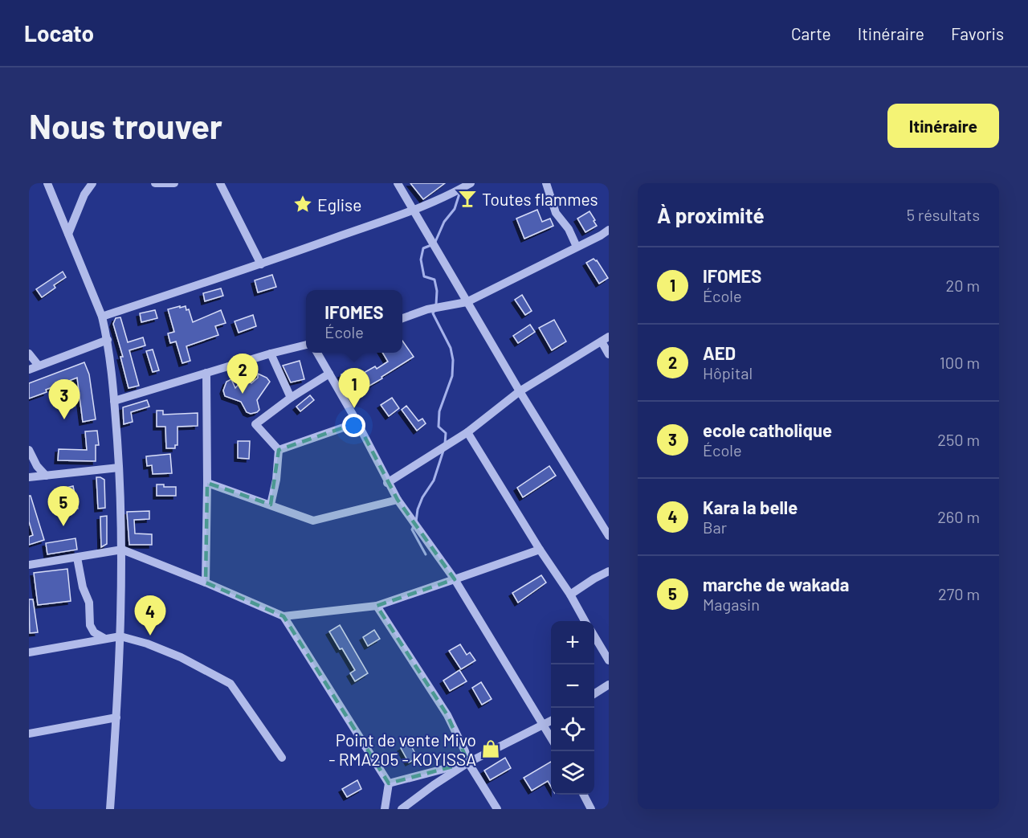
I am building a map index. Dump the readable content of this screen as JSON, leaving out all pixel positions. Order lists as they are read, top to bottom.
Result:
{
  "places": {
    "bar": ["Toutes flammes"],
    "place": ["Eglise"],
    "shop": ["Point de vente Mivo - RMA205 - KOYISSA"]
  },
  "page": {
    "header": "Locato",
    "nav": ["Carte", "Itinéraire", "Favoris"],
    "buttons": "Itinéraire",
    "title": "Nous trouver",
    "heading": ["À proximité", "5 résultats"],
    "list": [
      {
        "mark": "1",
        "name": "IFOMES",
        "note": "École",
        "value": "20 m"
      },
      {
        "mark": "2",
        "name": "AED",
        "note": "Hôpital",
        "value": "100 m"
      },
      {
        "mark": "3",
        "name": "ecole catholique",
        "note": "École",
        "value": "250 m"
      },
      {
        "mark": "4",
        "name": "Kara la belle",
        "note": "Bar",
        "value": "260 m"
      },
      {
        "mark": "5",
        "name": "marche de wakada",
        "note": "Magasin",
        "value": "270 m"
      }
    ],
    "popup": ["IFOMES", "École"],
    "pins": [
      "2",
      "1",
      "3",
      "5",
      "4"
    ],
    "map_buttons": ["+", "−"]
  }
}
